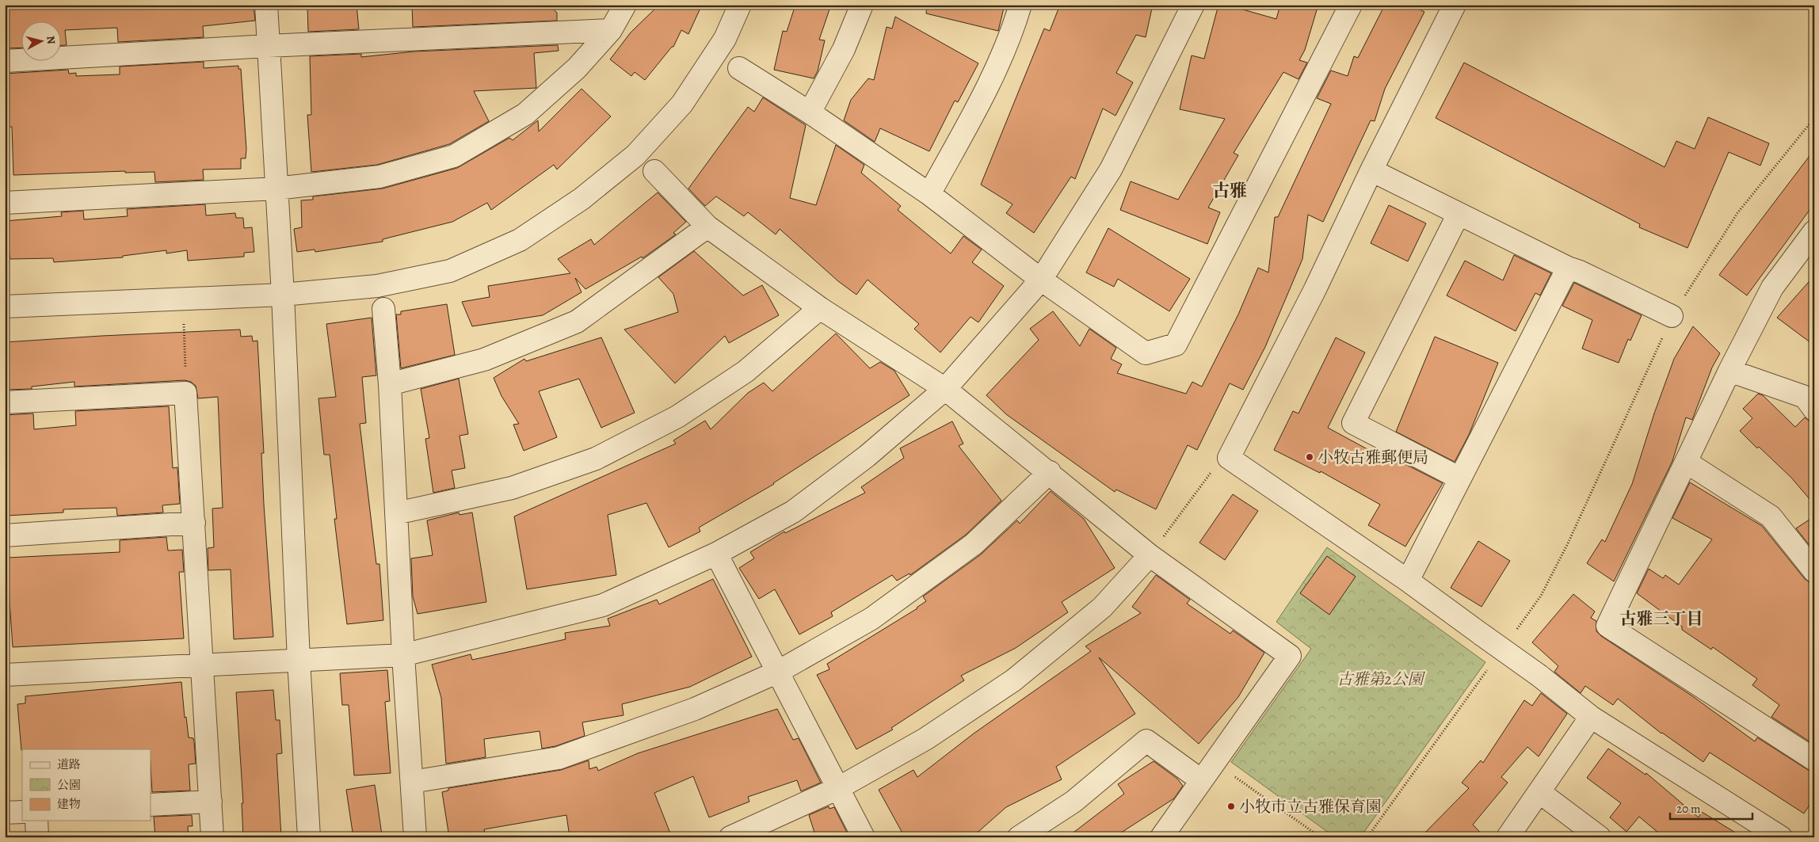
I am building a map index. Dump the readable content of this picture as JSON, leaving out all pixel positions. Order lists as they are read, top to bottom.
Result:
{
  "districts": ["古雅", "古雅三丁目"],
  "parks": ["古雅第2公園"],
  "places": ["小牧古雅郵便局", "小牧市立古雅保育園"],
  "legend": ["道路", "公園", "建物"],
  "scale_bar": "20 m",
  "north": "right"
}
